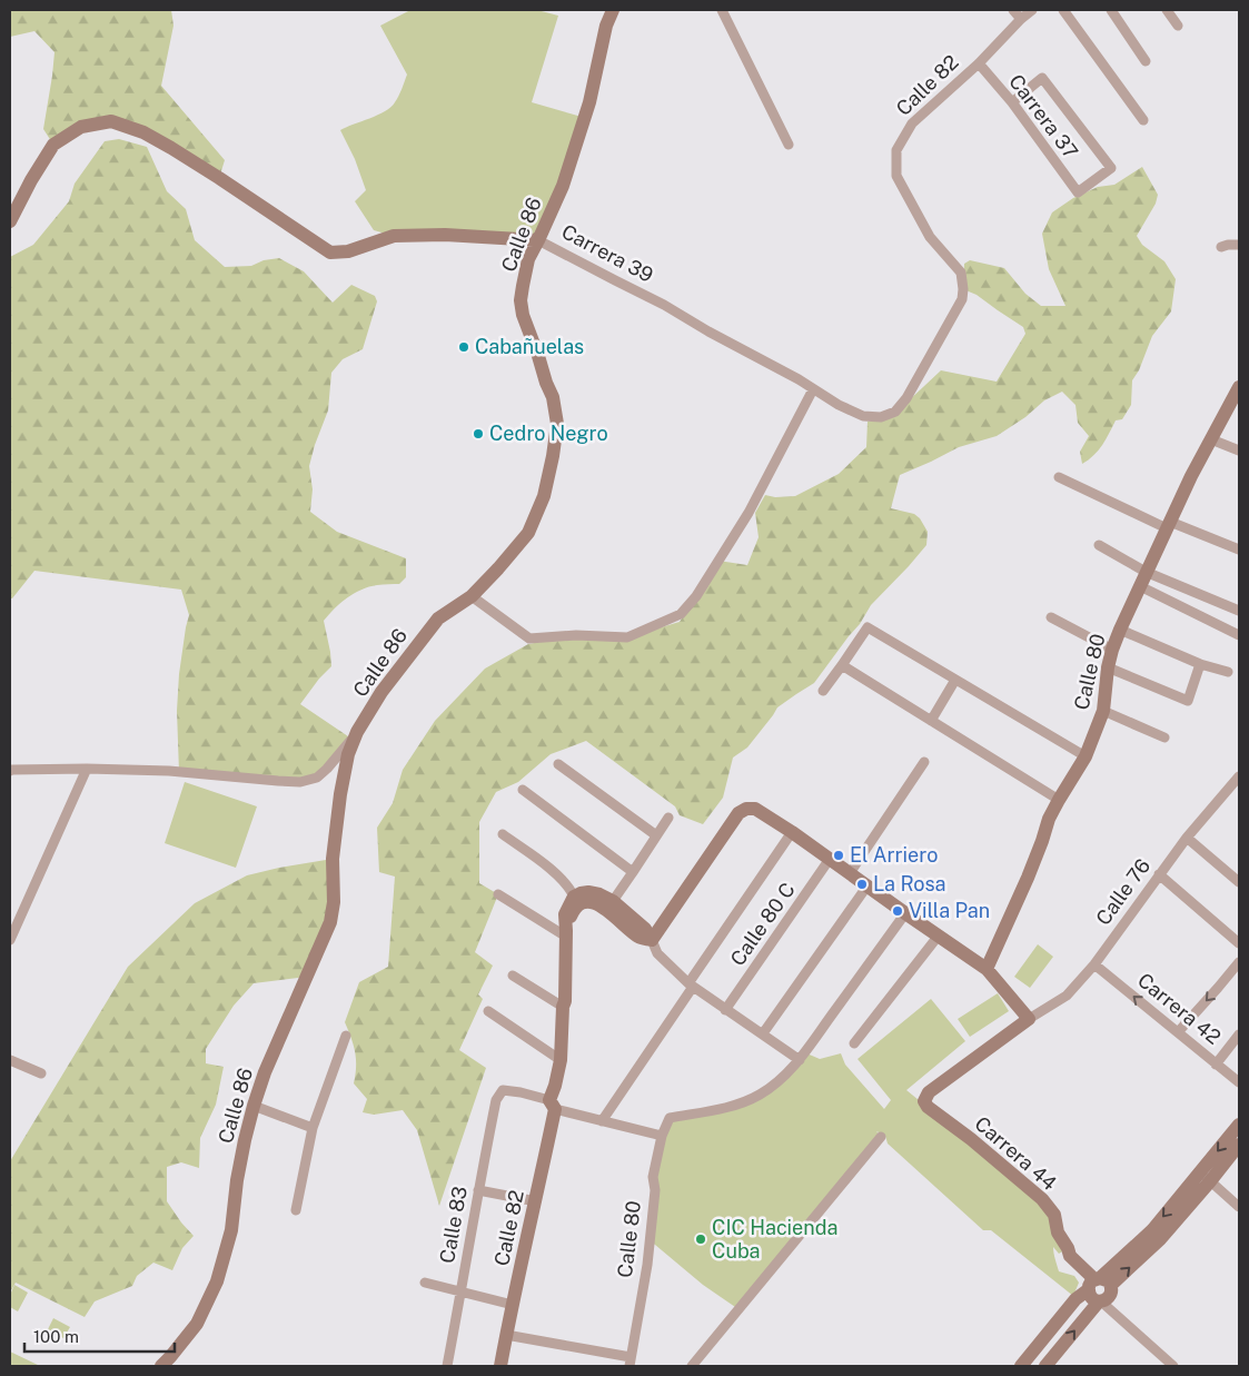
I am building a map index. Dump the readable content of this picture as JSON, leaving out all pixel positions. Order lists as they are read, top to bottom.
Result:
{
  "streets": {
    "main road": [
      "Calle 82",
      "Calle 86",
      "Carrera 39",
      "Calle 80",
      "Calle 76",
      "Carrera 44"
    ],
    "street": [
      "Carrera 37",
      "Calle 80 C",
      "Carrera 42",
      "Calle 83"
    ]
  },
  "crossings": [
    ["Calle 82", "Carrera 37"],
    ["Calle 82", "Carrera 39"],
    ["Calle 82", "Calle 83"],
    ["Calle 86", "Carrera 39"],
    ["Calle 76", "Carrera 42"],
    ["Calle 76", "Carrera 44"]
  ],
  "one_way": ["Carrera 42"],
  "places": [
    "Cabañuelas",
    "Cedro Negro",
    "El Arriero",
    "La Rosa",
    "Villa Pan",
    "CIC Hacienda Cuba"
  ],
  "scale_bar": "100 m"
}
